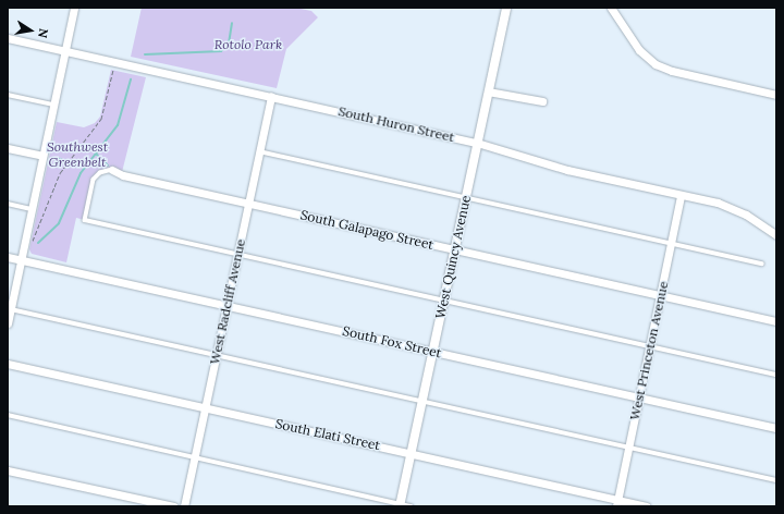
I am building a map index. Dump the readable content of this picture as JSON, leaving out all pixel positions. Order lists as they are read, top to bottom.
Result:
{
  "streets": {
    "street": [
      "South Huron Street",
      "South Galapago Street",
      "West Quincy Avenue",
      "West Radcliff Avenue",
      "South Fox Street",
      "West Princeton Avenue",
      "South Elati Street"
    ]
  },
  "crossings": [
    ["South Huron Street", "West Quincy Avenue"],
    ["South Huron Street", "West Radcliff Avenue"],
    ["South Huron Street", "West Princeton Avenue"],
    ["South Galapago Street", "West Quincy Avenue"],
    ["South Galapago Street", "West Radcliff Avenue"],
    ["South Galapago Street", "West Princeton Avenue"],
    ["West Quincy Avenue", "South Fox Street"],
    ["West Quincy Avenue", "South Elati Street"],
    ["West Radcliff Avenue", "South Fox Street"],
    ["West Radcliff Avenue", "South Elati Street"],
    ["South Fox Street", "West Princeton Avenue"],
    ["West Princeton Avenue", "South Elati Street"]
  ],
  "parks": ["Rotolo Park", "Southwest Greenbelt"],
  "north": "right"
}
